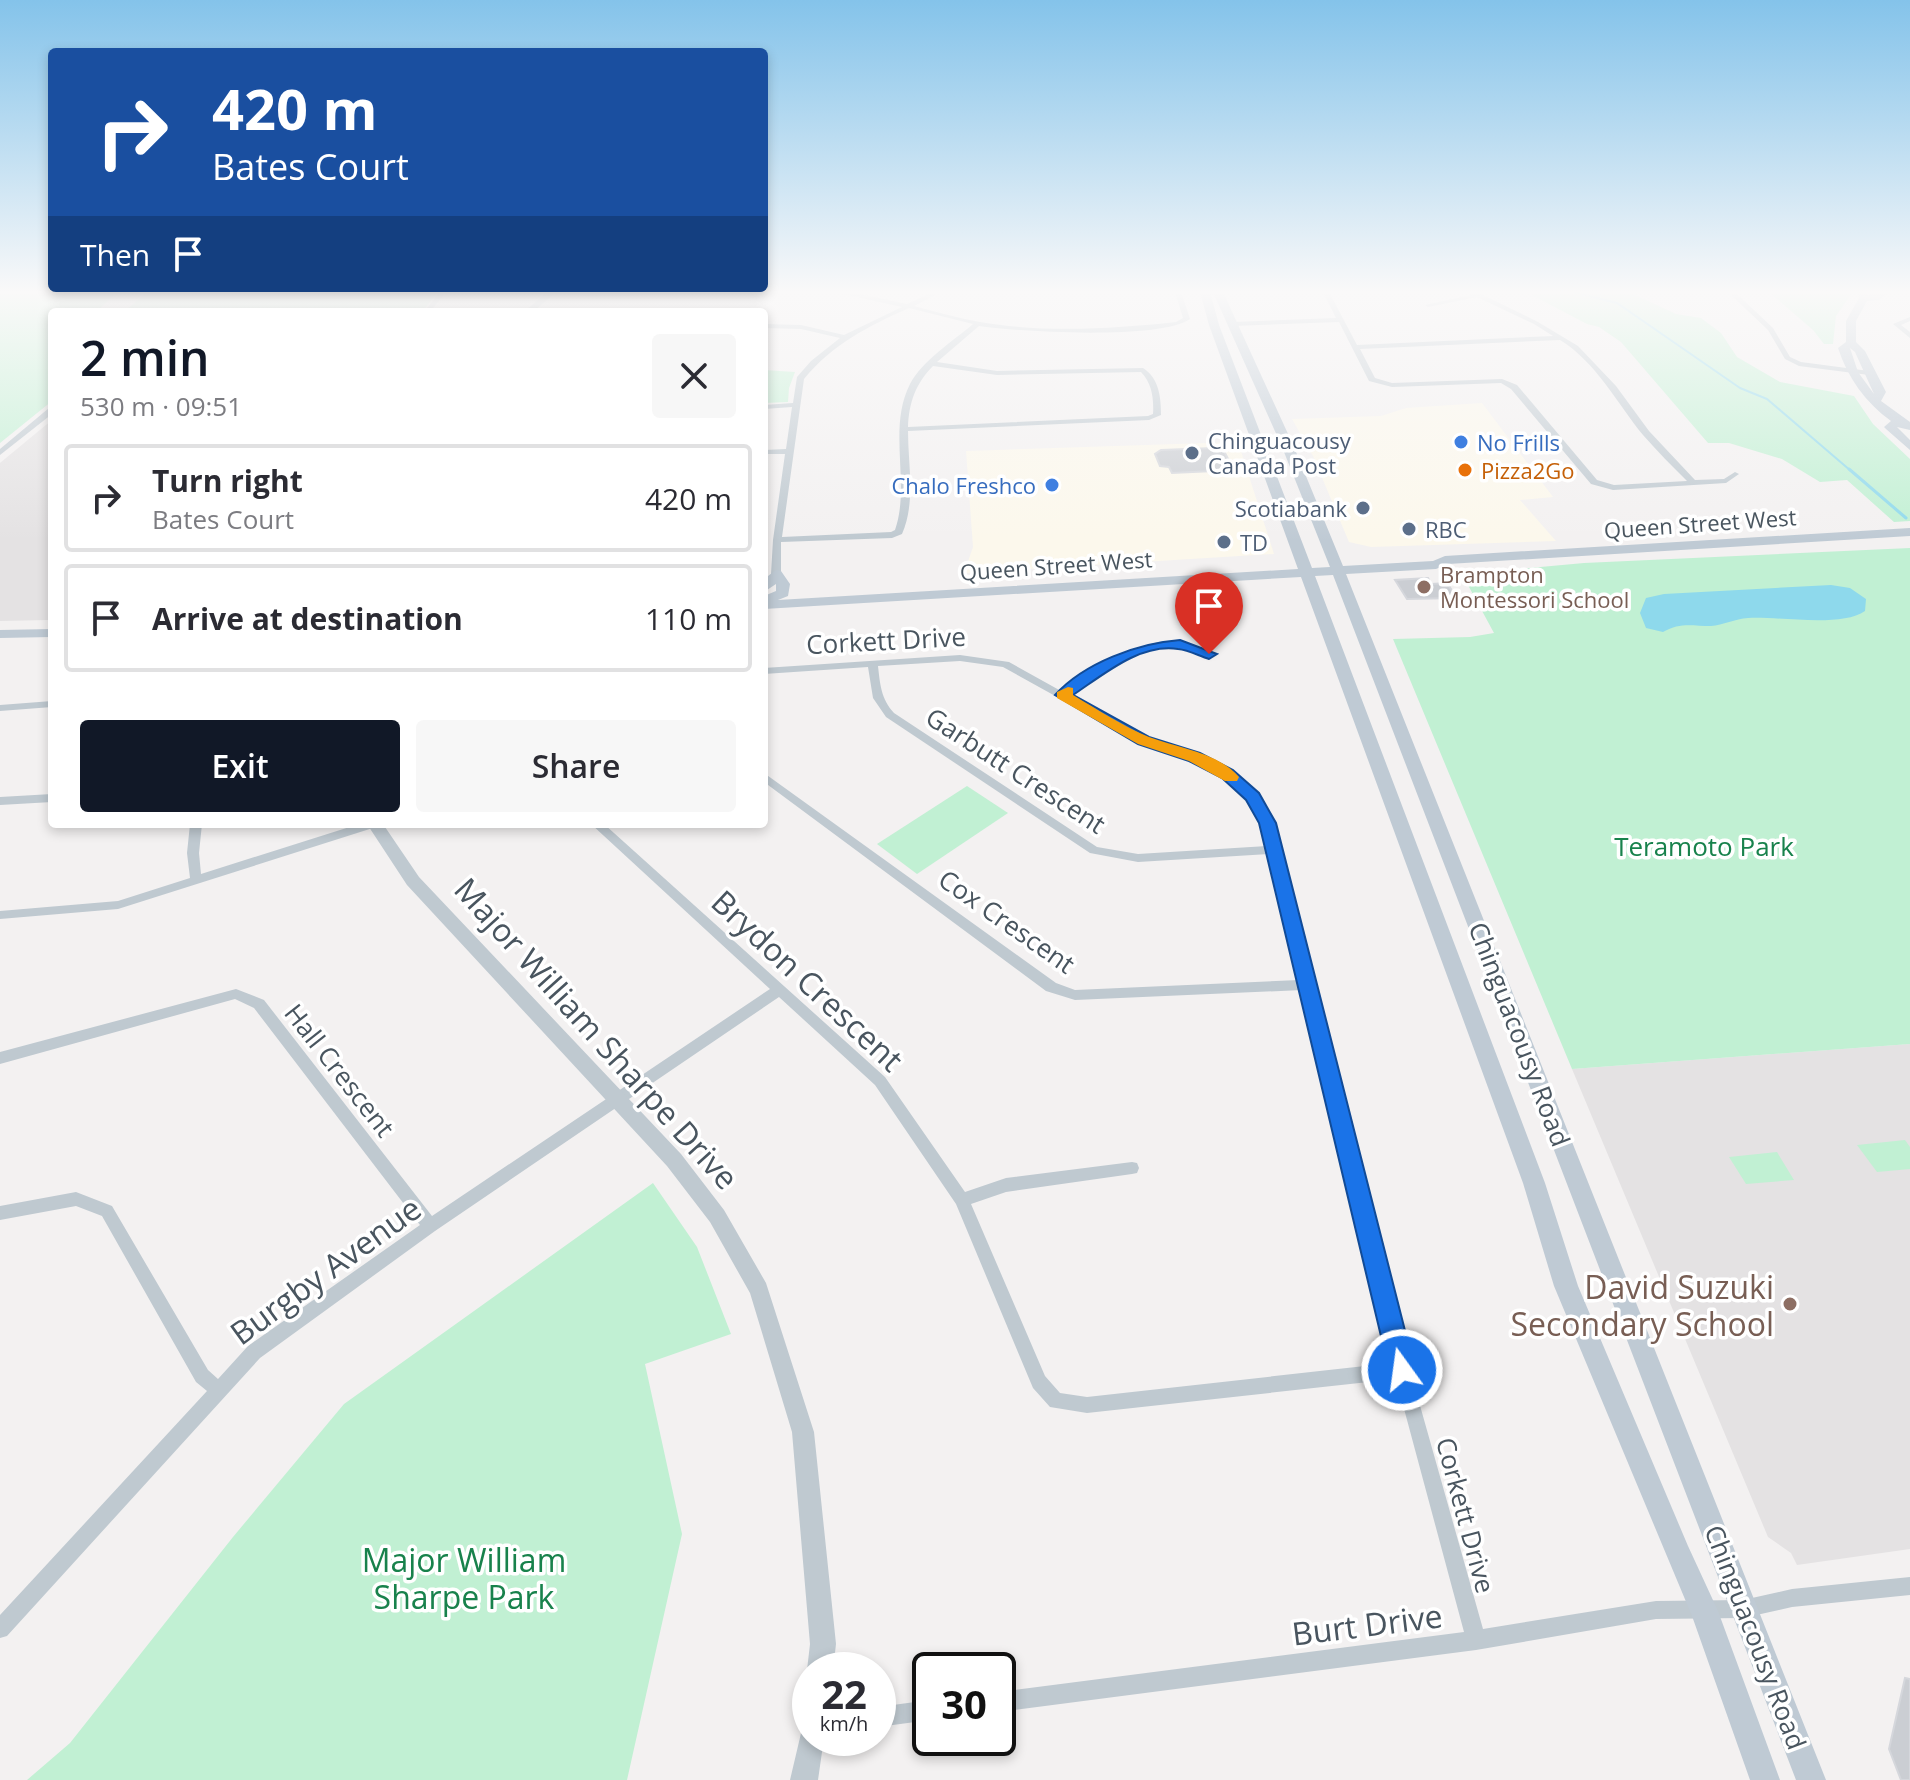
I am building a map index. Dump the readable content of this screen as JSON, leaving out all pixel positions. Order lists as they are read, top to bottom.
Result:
{
  "streets": {
    "main road": ["Queen Street West", "Chinguacousy Road"],
    "street": [
      "Corkett Drive",
      "Garbutt Crescent",
      "Cox Crescent",
      "Brydon Crescent",
      "Major William Sharpe Drive",
      "Hall Crescent",
      "Burgby Avenue",
      "Burt Drive"
    ]
  },
  "crossings": [
    ["Queen Street West", "Chinguacousy Road"],
    ["Corkett Drive", "Garbutt Crescent"],
    ["Corkett Drive", "Cox Crescent"],
    ["Corkett Drive", "Brydon Crescent"],
    ["Corkett Drive", "Burt Drive"],
    ["Brydon Crescent", "Burgby Avenue"],
    ["Major William Sharpe Drive", "Burgby Avenue"],
    ["Chinguacousy Road", "Burt Drive"],
    ["Hall Crescent", "Burgby Avenue"]
  ],
  "parks": ["Teramoto Park", "Major William Sharpe Park"],
  "places": [
    "No Frills",
    "Chinguacousy Canada Post",
    "Pizza2Go",
    "Chalo Freshco",
    "Scotiabank",
    "RBC",
    "TD",
    "Brampton Montessori School",
    "David Suzuki Secondary School"
  ],
  "page": {
    "turn": ["420 m", "Bates Court"],
    "then": "Then",
    "heading": ["2 min", "530 m · 09:51"],
    "list": [
      {
        "name": "Turn right",
        "note": "Bates Court",
        "value": "420 m"
      },
      {
        "name": "Arrive at destination",
        "value": "110 m"
      }
    ],
    "buttons": ["Exit", "Share"],
    "speed": "22 km/h",
    "limit": "30"
  }
}
